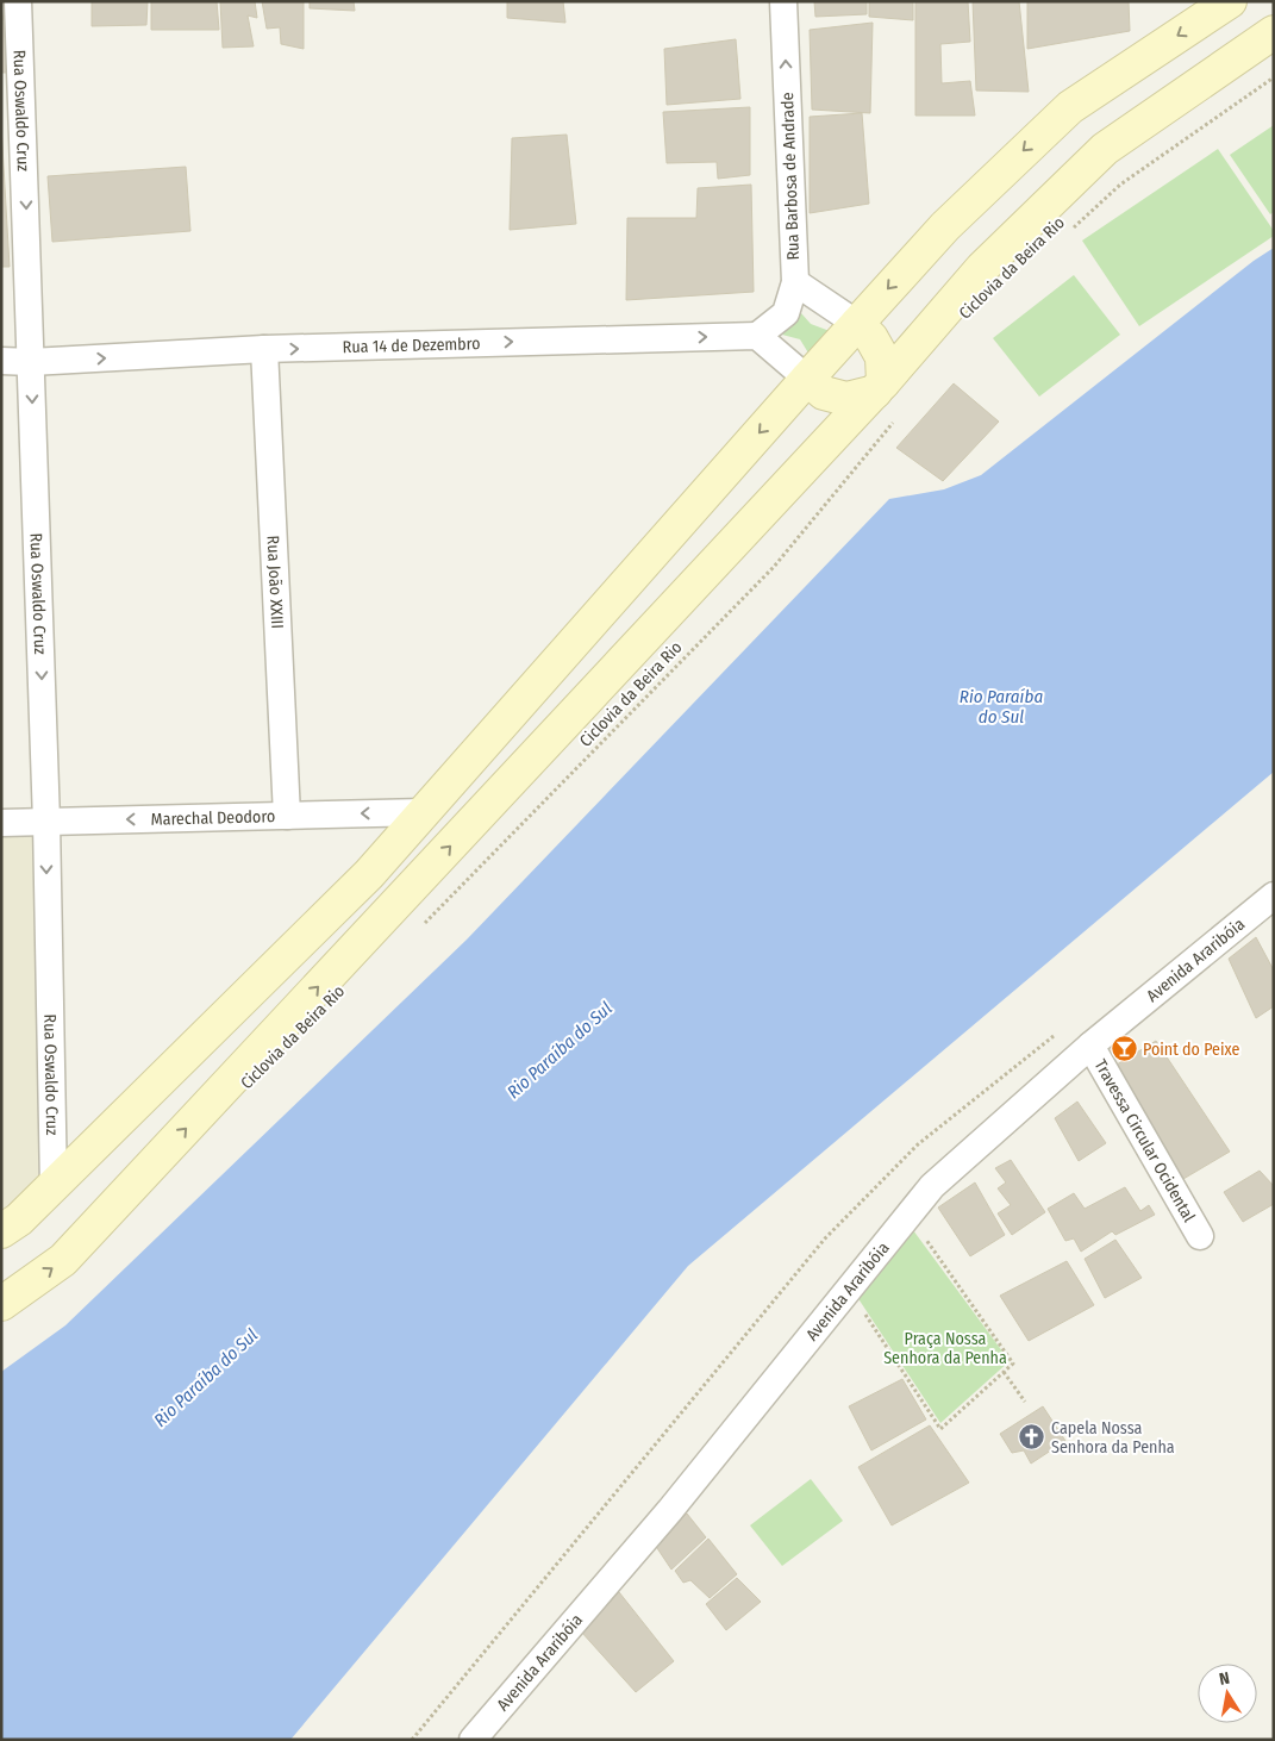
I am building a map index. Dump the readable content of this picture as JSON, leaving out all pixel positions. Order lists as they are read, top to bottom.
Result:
{
  "streets": {
    "street": [
      "Rua Oswaldo Cruz",
      "Rua Barbosa de Andrade",
      "Rua 14 de Dezembro",
      "Rua João XXIII",
      "Marechal Deodoro",
      "Avenida Araribóia",
      "Travessa Circular Ocidental"
    ],
    "path": ["Ciclovia da Beira Rio"]
  },
  "crossings": [
    ["Rua Oswaldo Cruz", "Rua 14 de Dezembro"],
    ["Rua Oswaldo Cruz", "Marechal Deodoro"],
    ["Rua Barbosa de Andrade", "Rua 14 de Dezembro"],
    ["Rua 14 de Dezembro", "Rua João XXIII"],
    ["Rua João XXIII", "Marechal Deodoro"],
    ["Avenida Araribóia", "Travessa Circular Ocidental"]
  ],
  "one_way": [
    "Rua Oswaldo Cruz",
    "Rua Barbosa de Andrade",
    "Rua 14 de Dezembro",
    "Marechal Deodoro"
  ],
  "water": ["Rio Paraíba do Sul"],
  "parks": ["Praça Nossa Senhora da Penha"],
  "places": {
    "bar": ["Point do Peixe"],
    "church": ["Capela Nossa Senhora da Penha"]
  },
  "north": "top"
}
